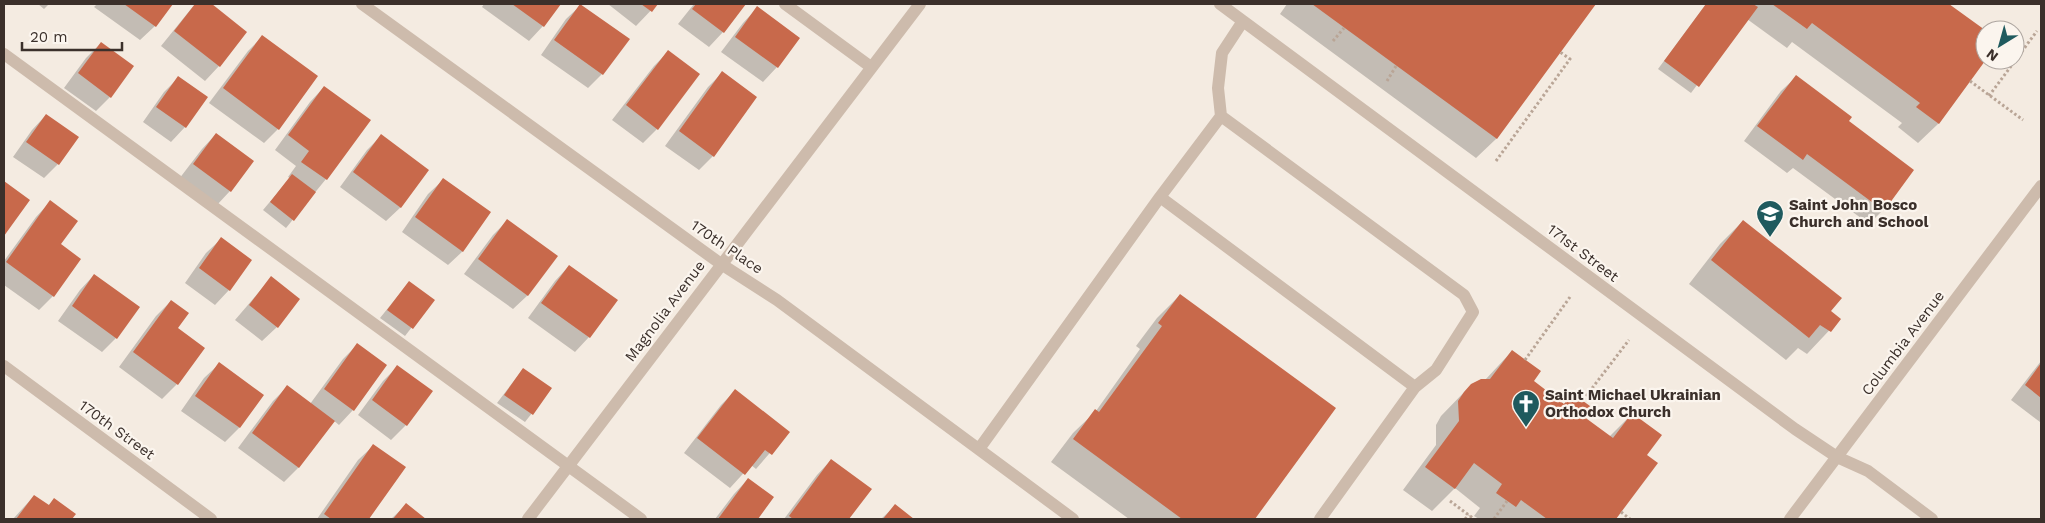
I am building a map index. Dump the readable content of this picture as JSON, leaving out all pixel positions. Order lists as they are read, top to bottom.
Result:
{
  "streets": {
    "street": [
      "170th Place",
      "171st Street",
      "Magnolia Avenue",
      "Columbia Avenue",
      "170th Street"
    ]
  },
  "crossings": [
    ["170th Place", "Magnolia Avenue"],
    ["171st Street", "Columbia Avenue"]
  ],
  "places": {
    "school or university": ["Saint John Bosco Church and School"],
    "church": ["Saint Michael Ukrainian Orthodox Church"]
  },
  "scale_bar": "20 m",
  "north": "bottom left"
}
